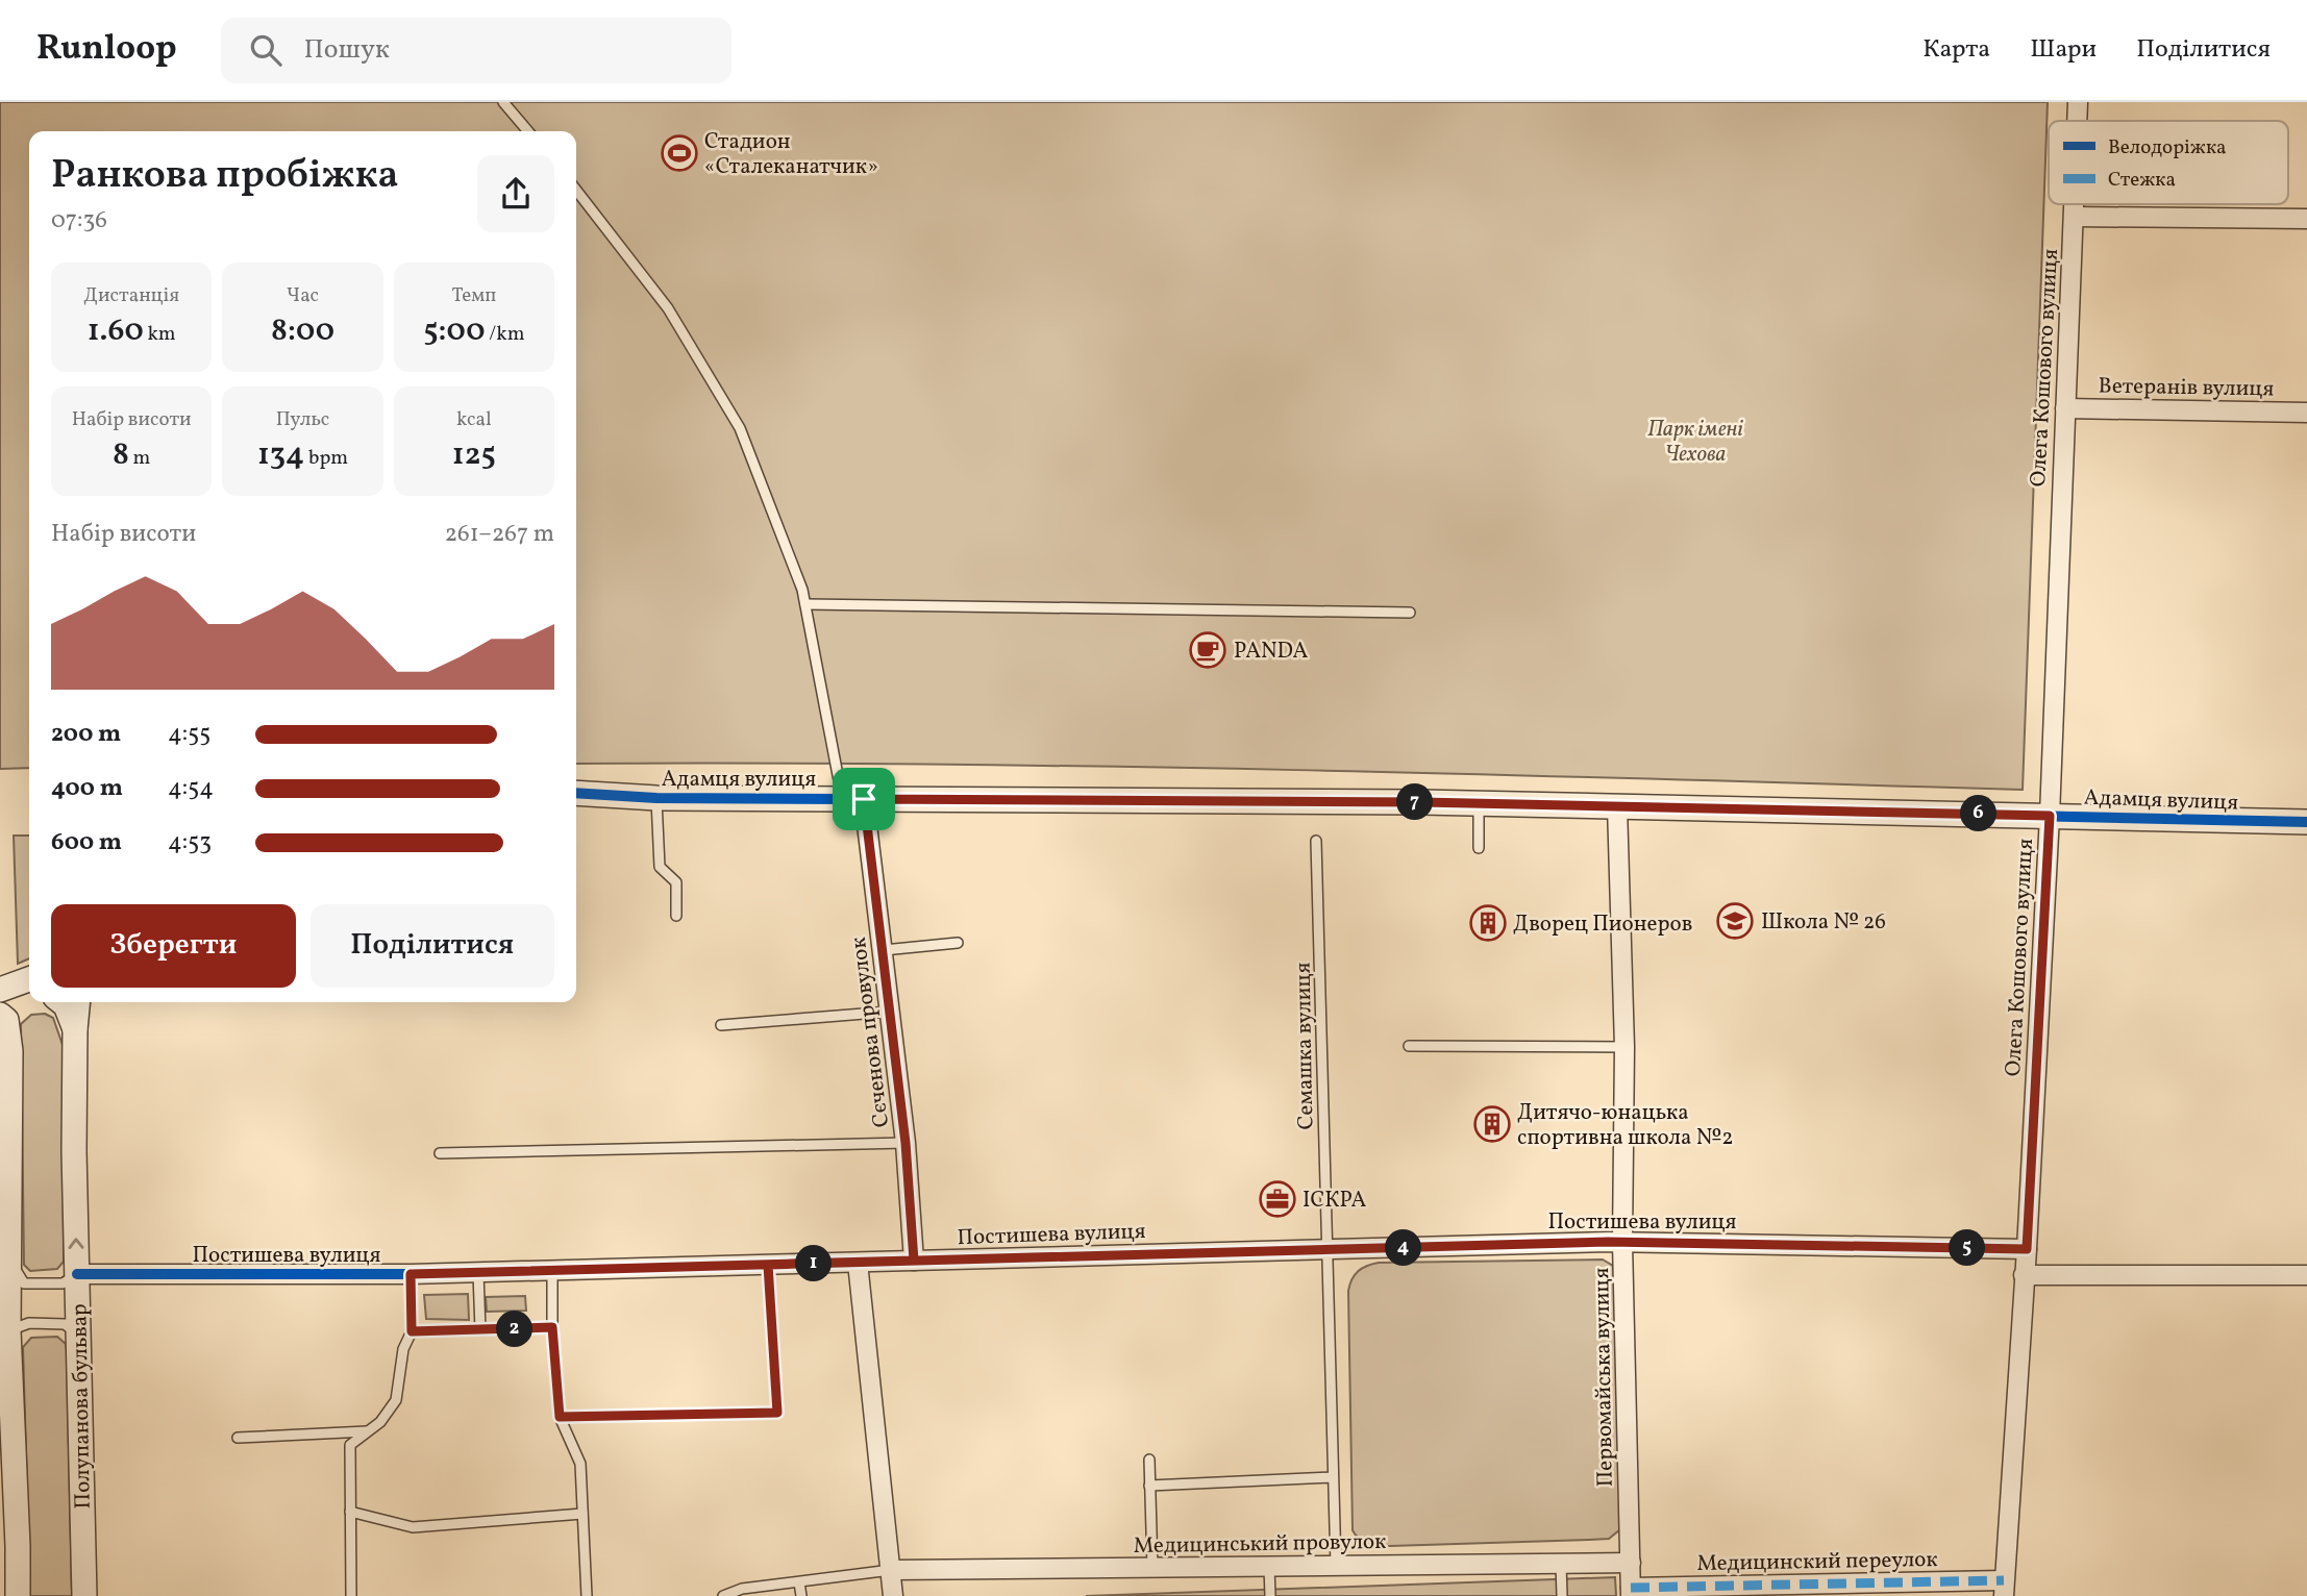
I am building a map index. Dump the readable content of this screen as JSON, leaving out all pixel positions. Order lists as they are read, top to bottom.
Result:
{
  "streets": {
    "street": [
      "Олега Кошового вулиця",
      "Ветеранів вулиця",
      "Адамця вулиця",
      "Сєченова провулок",
      "Постишева вулиця",
      "Первомайська вулиця",
      "Полупанова бульвар",
      "Медицинський провулок",
      "Медицинский переулок"
    ],
    "lane": ["Семашка вулиця"]
  },
  "crossings": [
    ["Олега Кошового вулиця", "Ветеранів вулиця"],
    ["Олега Кошового вулиця", "Адамця вулиця"],
    ["Олега Кошового вулиця", "Постишева вулиця"],
    ["Олега Кошового вулиця", "Медицинский переулок"],
    ["Адамця вулиця", "Сєченова провулок"],
    ["Адамця вулиця", "Первомайська вулиця"],
    ["Сєченова провулок", "Постишева вулиця"],
    ["Семашка вулиця", "Постишева вулиця"],
    ["Семашка вулиця", "Медицинський провулок"],
    ["Постишева вулиця", "Первомайська вулиця"],
    ["Постишева вулиця", "Полупанова бульвар"],
    ["Первомайська вулиця", "Медицинський провулок"],
    ["Первомайська вулиця", "Медицинский переулок"]
  ],
  "parks": ["Парк імені Чехова"],
  "places": {
    "sports": ["Стадион «Сталеканатчик»"],
    "cafe": ["PANDA"],
    "school or university": ["Школа № 26"],
    "building": ["Дворец Пионеров", "Дитячо-юнацька спортивна школа №2"],
    "office": ["ІСКРА"]
  },
  "legend": ["Велодоріжка", "Стежка"],
  "page": {
    "header": "Runloop",
    "search": "Пошук",
    "nav": ["Карта", "Шари", "Поділитися"],
    "heading": ["Ранкова пробіжка", "07:36"],
    "stats": [
      ["Дистанція", "1.60 km"],
      ["Час", "8:00"],
      ["Темп", "5:00 /km"],
      ["Набір висоти", "8 m"],
      ["Пульс", "134 bpm"],
      ["kcal", "125"]
    ],
    "chart": ["Набір висоти", "261–267 m"],
    "list": [
      {
        "name": "200 m",
        "note": "4:55"
      },
      {
        "name": "400 m",
        "note": "4:54"
      },
      {
        "name": "600 m",
        "note": "4:53"
      }
    ],
    "pins": [
      "7",
      "6",
      "4",
      "5",
      "1",
      "2"
    ],
    "buttons": ["Зберегти", "Поділитися"]
  }
}
